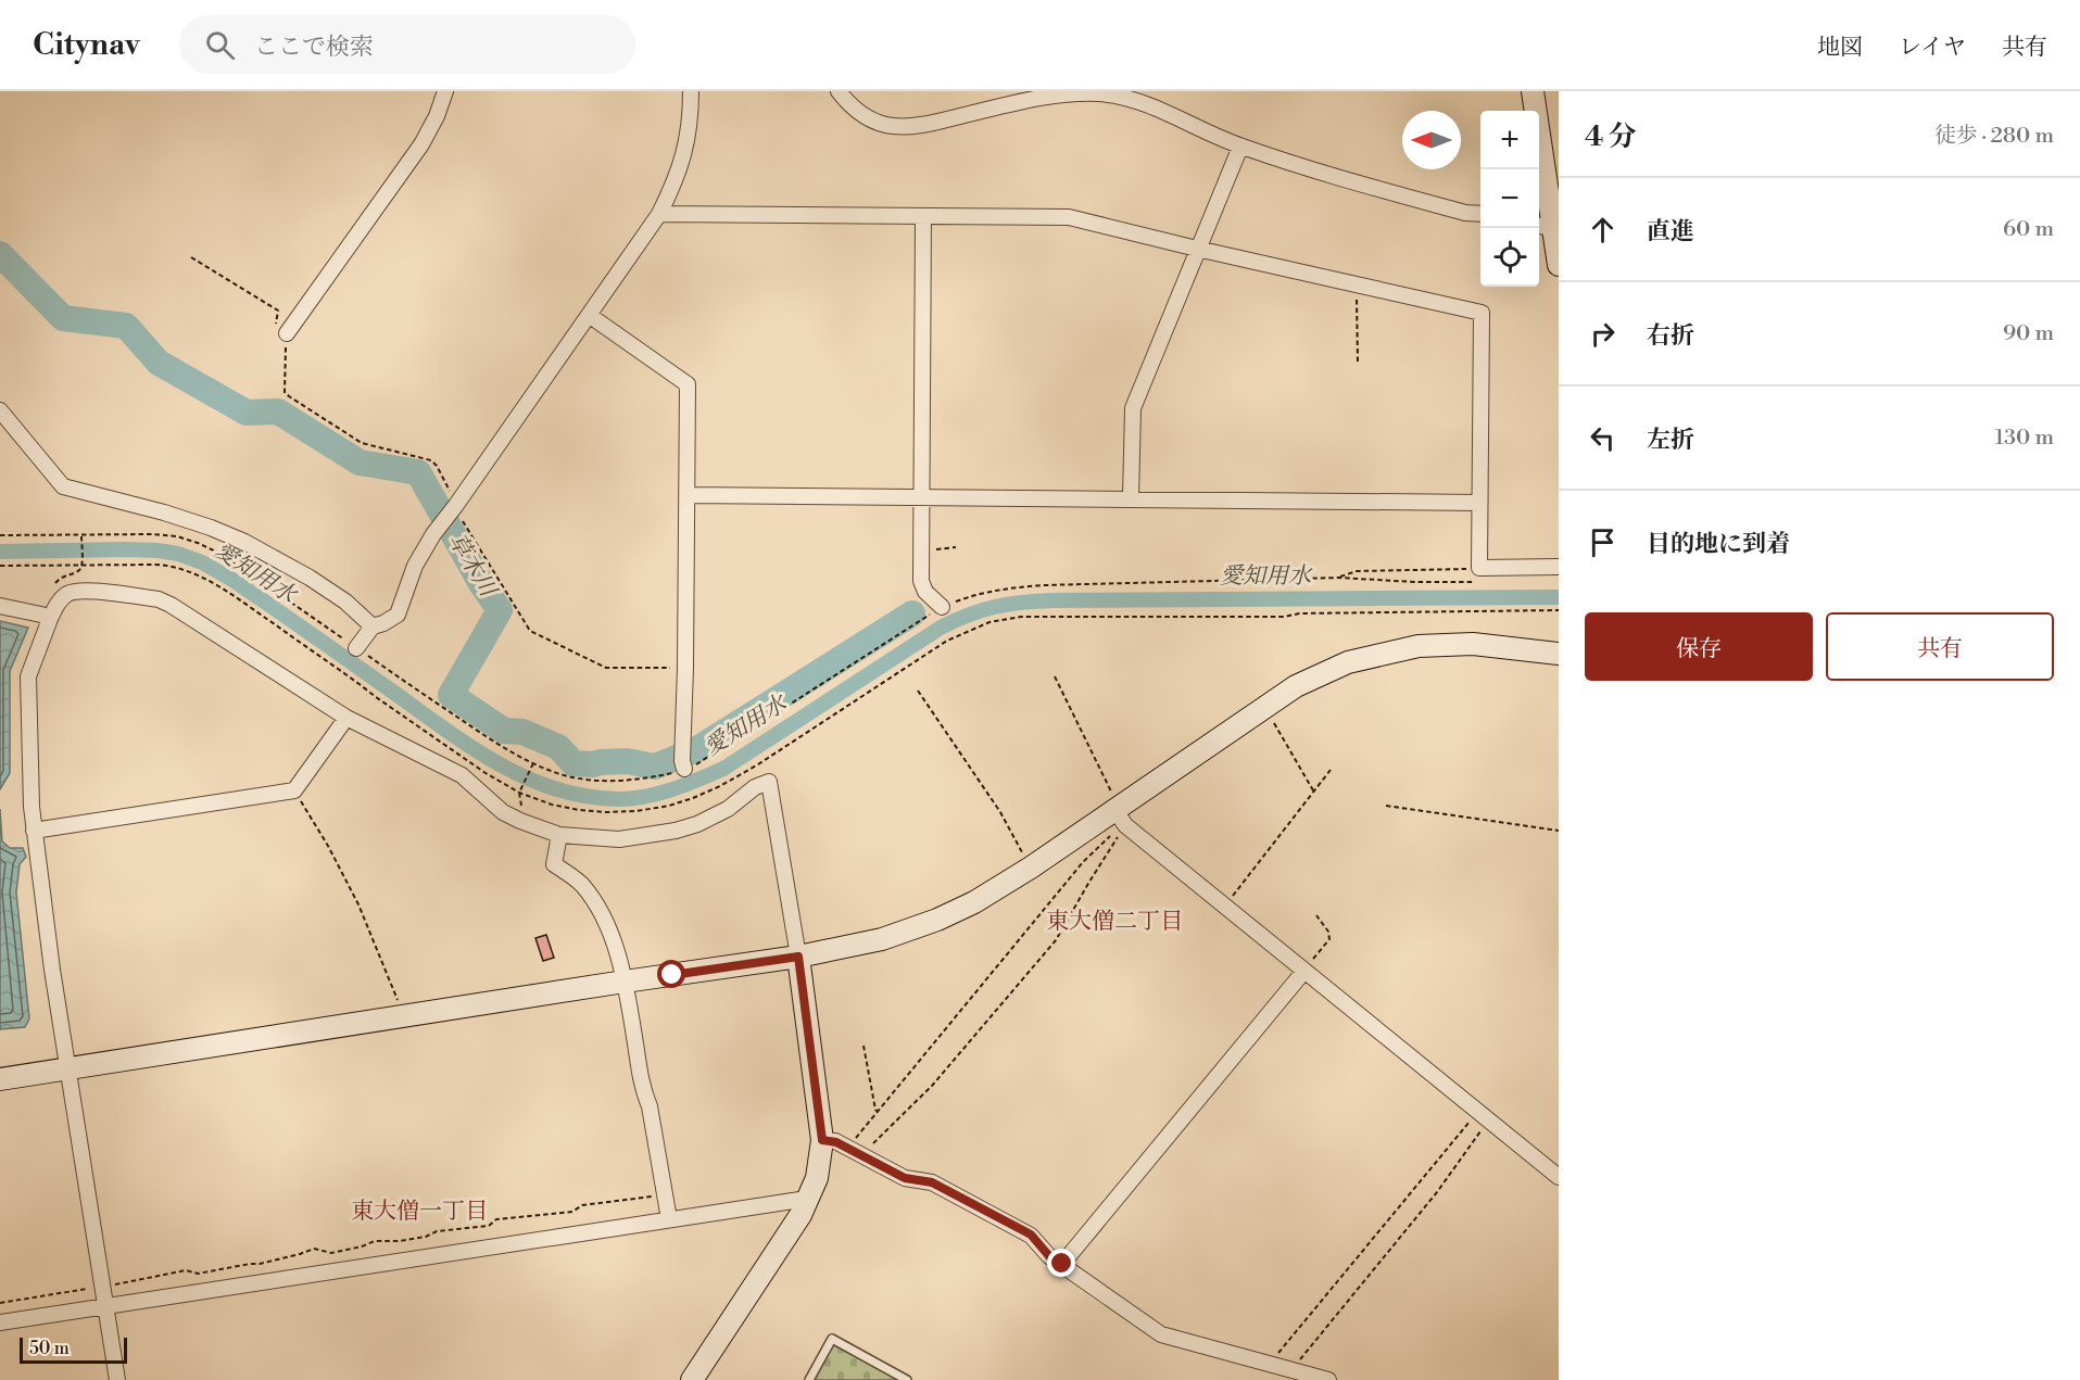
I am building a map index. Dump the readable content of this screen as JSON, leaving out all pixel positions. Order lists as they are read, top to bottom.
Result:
{
  "districts": ["東大僧二丁目", "東大僧一丁目"],
  "water": ["草木川", "愛知用水"],
  "scale_bar": "50 m",
  "north": "left",
  "page": {
    "header": "Citynav",
    "search": "ここで検索",
    "nav": ["地図", "レイヤ", "共有"],
    "heading": ["4 分", "徒歩 · 280 m"],
    "map_buttons": ["+", "−"],
    "list": [
      ["直進", "60 m"],
      ["右折", "90 m"],
      ["左折", "130 m"],
      "目的地に到着"
    ],
    "buttons": ["保存", "共有"],
    "scale": "50 m"
  }
}
